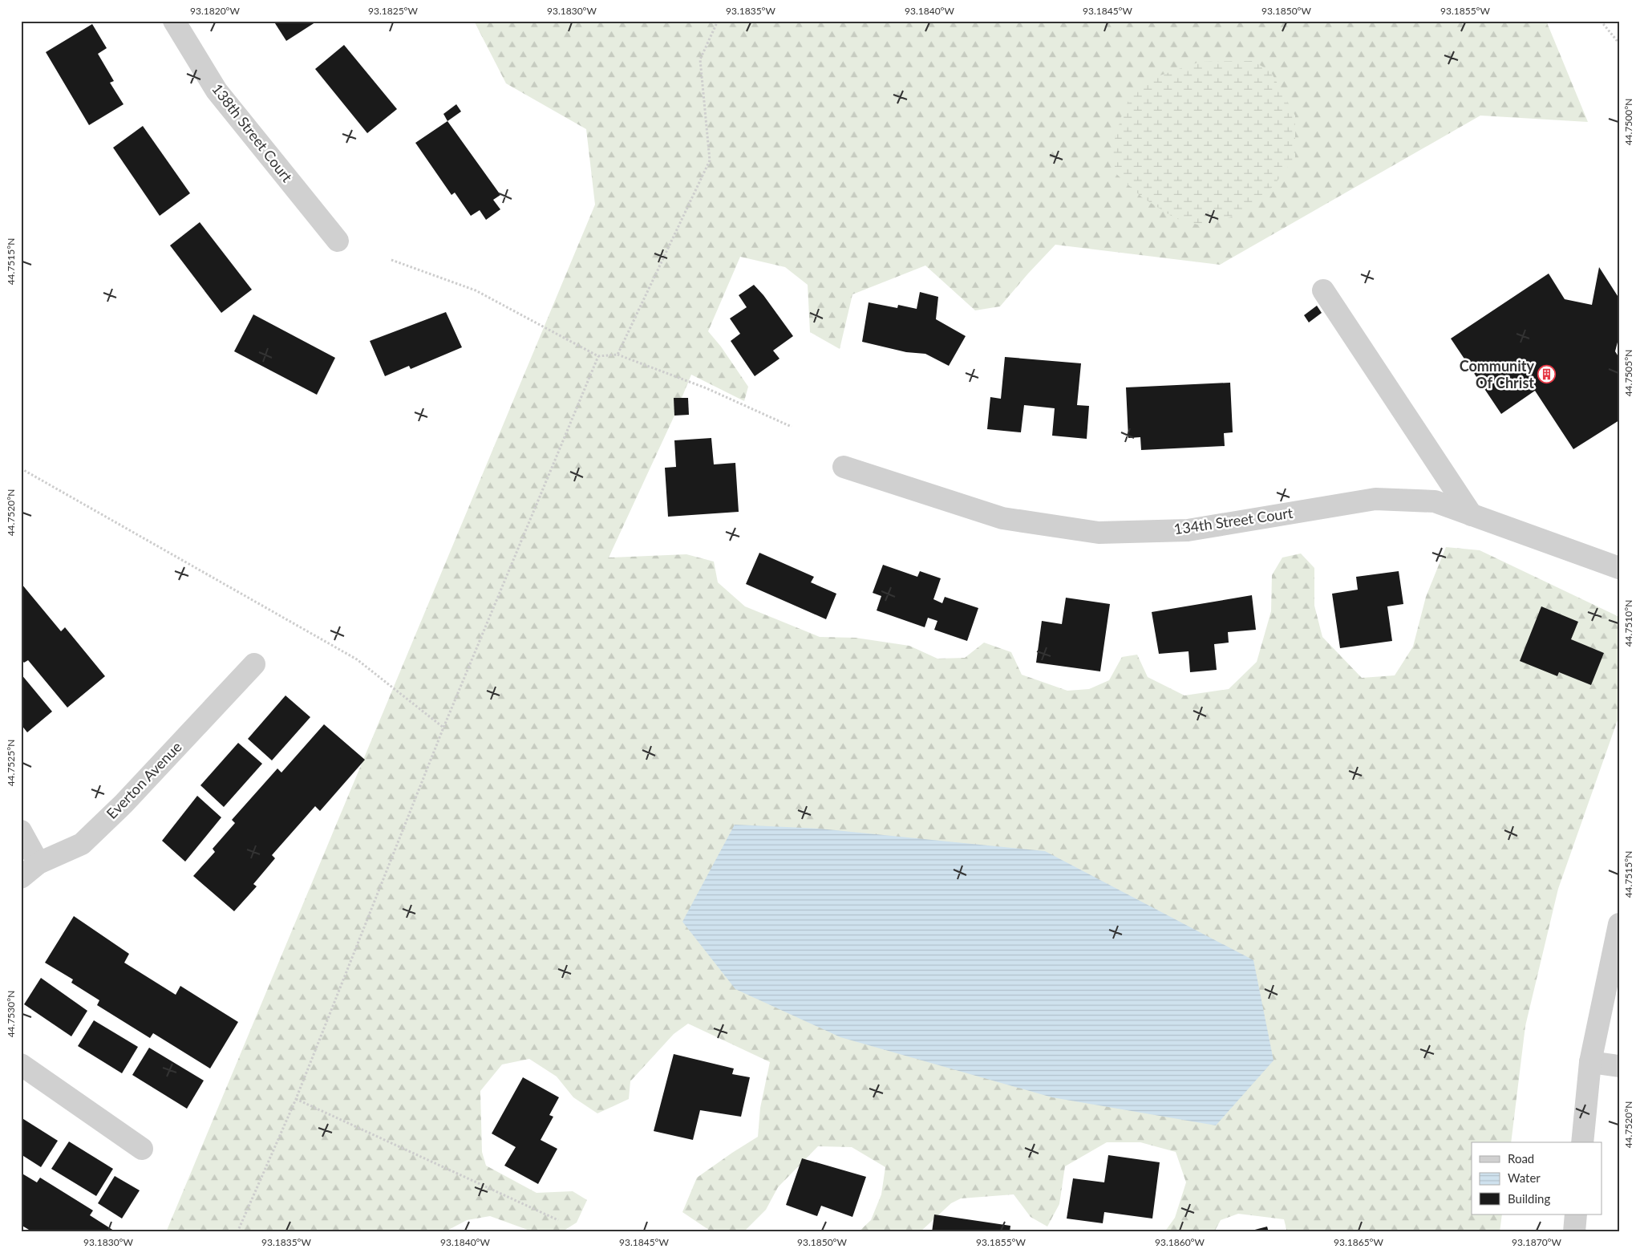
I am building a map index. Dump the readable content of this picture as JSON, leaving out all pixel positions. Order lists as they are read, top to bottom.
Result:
{
  "streets": {
    "street": ["138th Street Court", "134th Street Court", "Everton Avenue"]
  },
  "places": {
    "building": ["Community Of Christ"]
  },
  "legend": ["Road", "Water", "Building"],
  "coordinates": [
    "93.1820°W",
    "93.1825°W",
    "93.1830°W",
    "93.1835°W",
    "93.1840°W",
    "93.1845°W",
    "93.1850°W",
    "93.1855°W",
    "44.7500°N",
    "44.7515°N",
    "44.7505°N",
    "44.7520°N",
    "44.7510°N",
    "44.7525°N",
    "44.7530°N",
    "93.1860°W",
    "93.1865°W",
    "93.1870°W"
  ]
}
